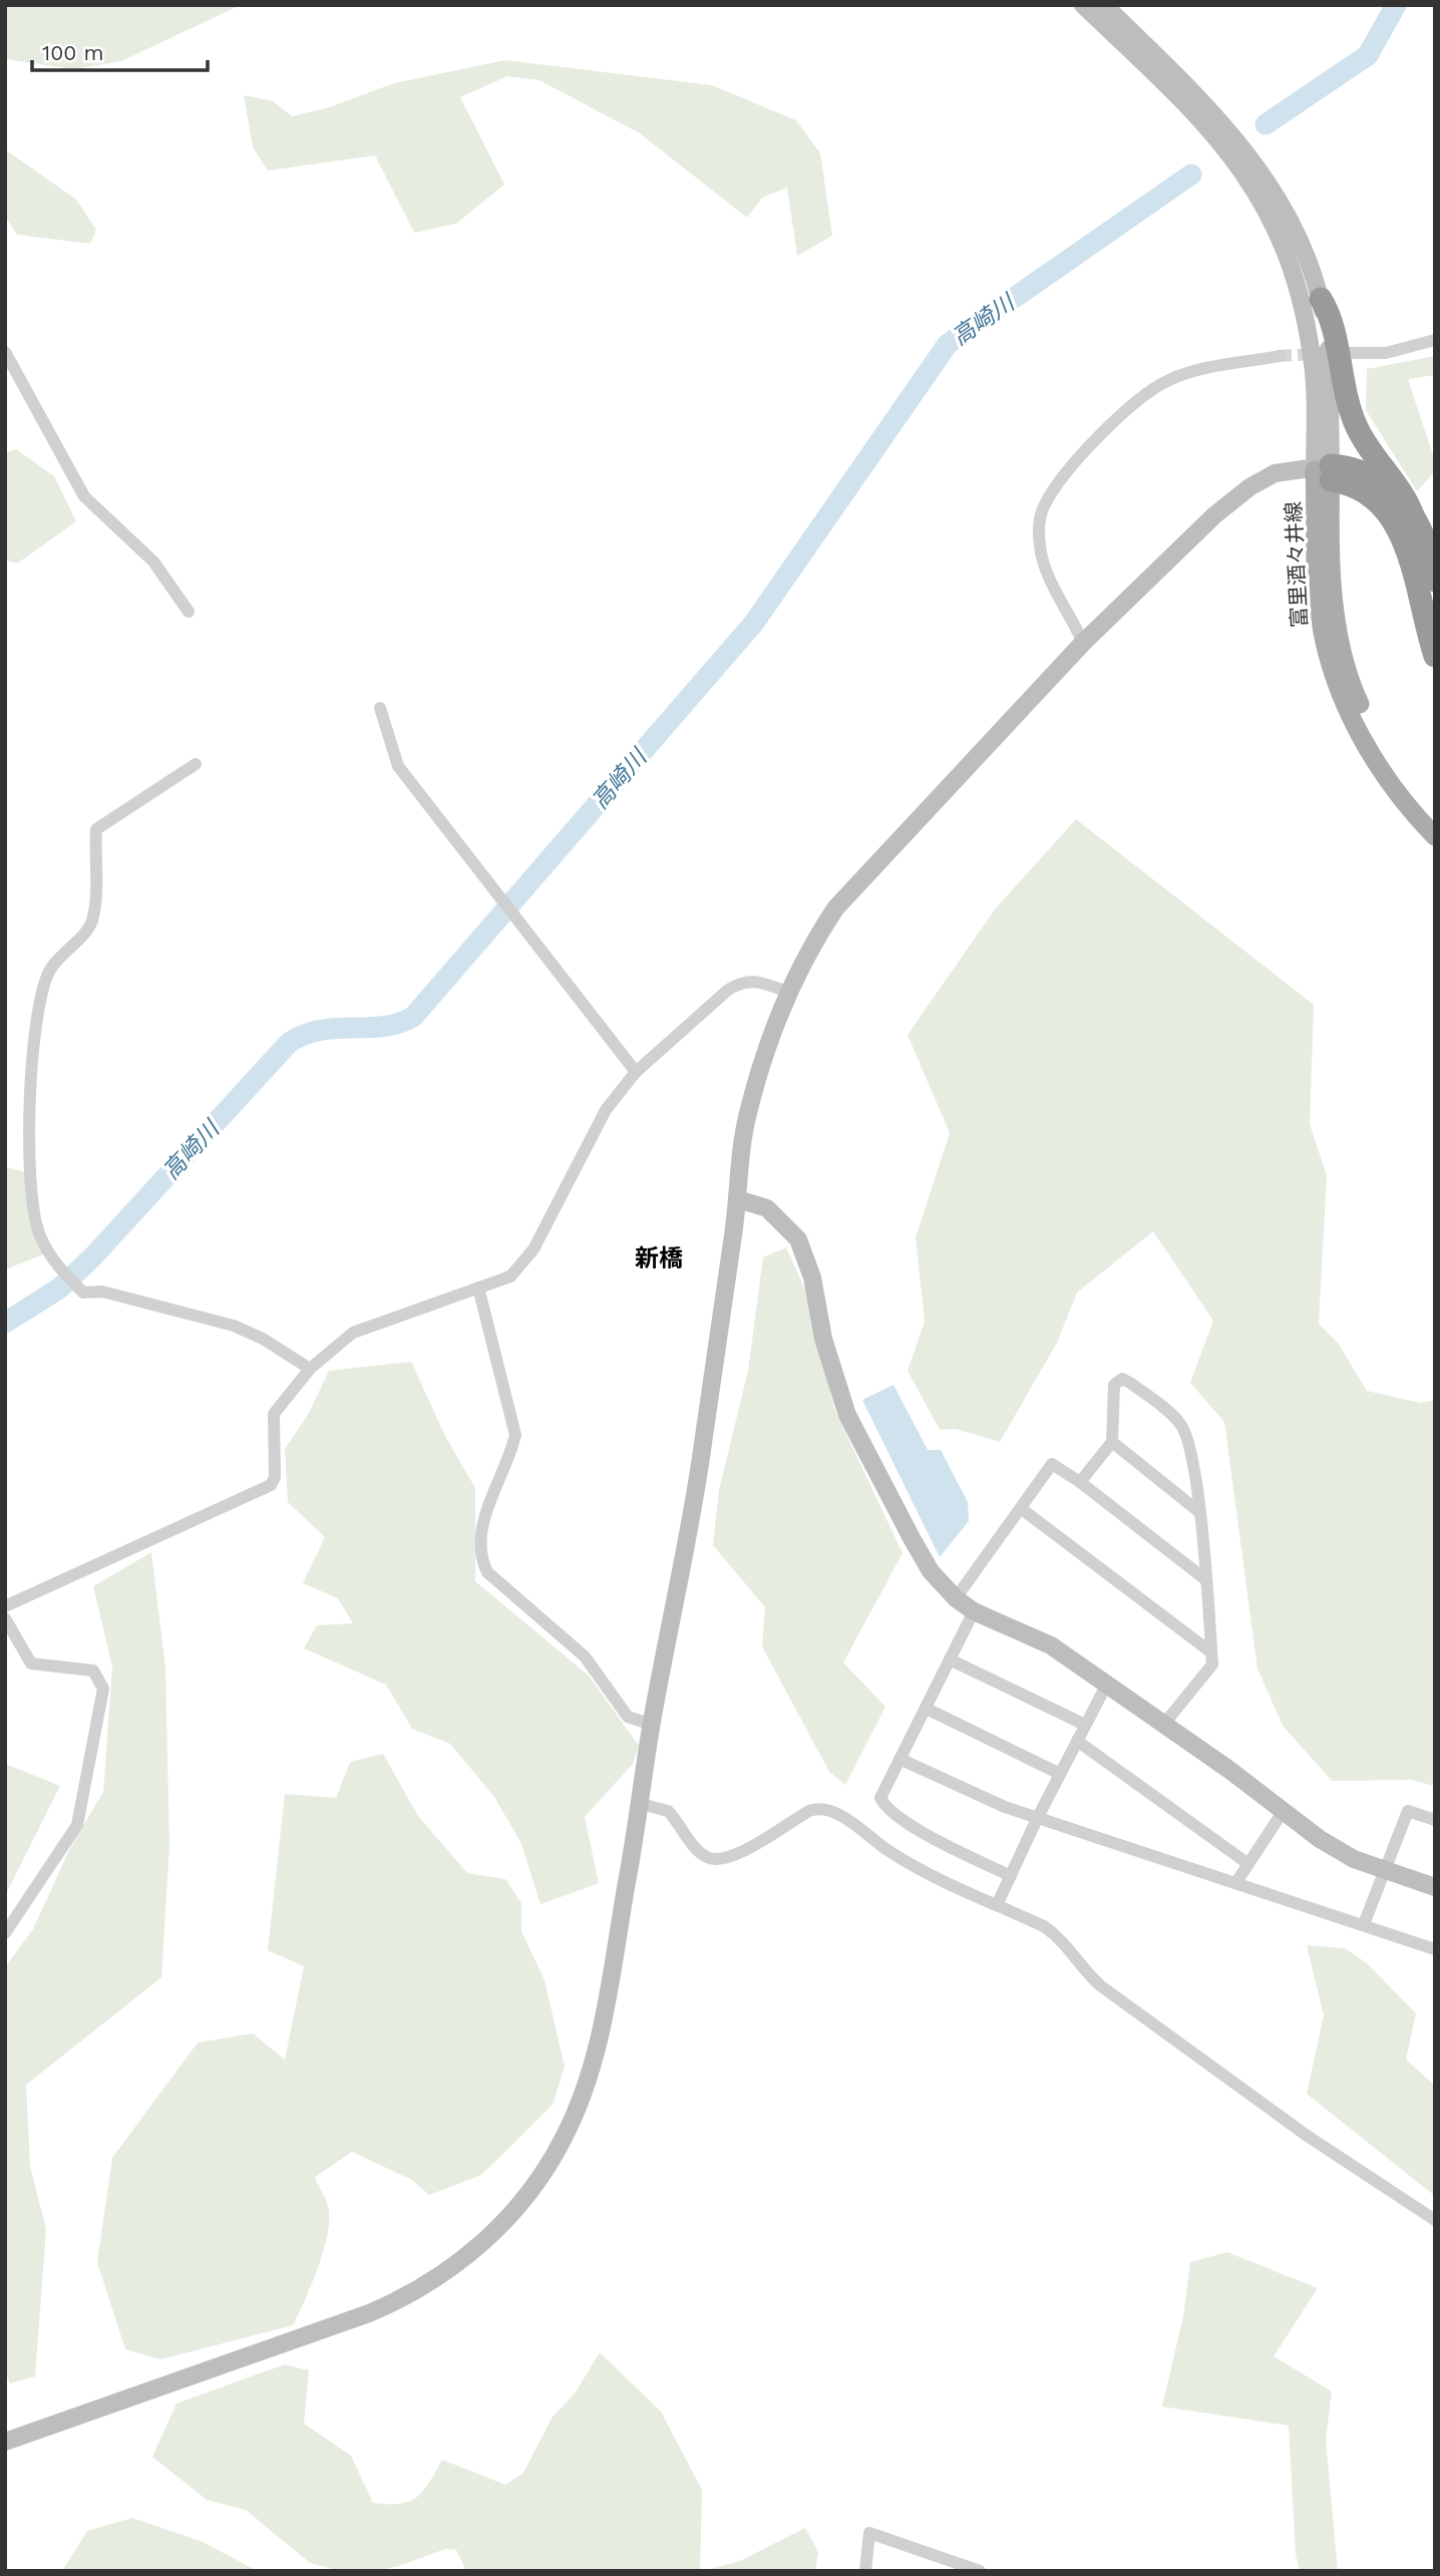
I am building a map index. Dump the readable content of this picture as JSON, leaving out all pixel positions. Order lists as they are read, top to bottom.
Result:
{
  "streets": {
    "main road": ["富里酒々井線"]
  },
  "districts": ["新橋"],
  "water": ["高崎川"],
  "scale_bar": "100 m"
}
